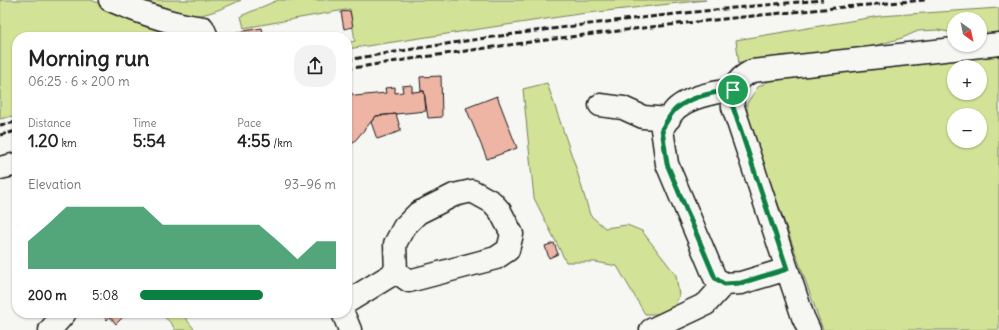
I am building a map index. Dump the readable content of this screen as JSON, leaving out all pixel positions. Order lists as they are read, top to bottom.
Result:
{
  "north": "bottom right",
  "page": {
    "map_buttons": ["+", "−"],
    "heading": ["Morning run", "06:25 · 6 × 200 m"],
    "stats": [
      ["Distance", "1.20 km"],
      ["Time", "5:54"],
      ["Pace", "4:55 /km"]
    ],
    "chart": ["Elevation", "93–96 m"],
    "list": [
      {
        "name": "200 m",
        "note": "5:08"
      }
    ]
  }
}
